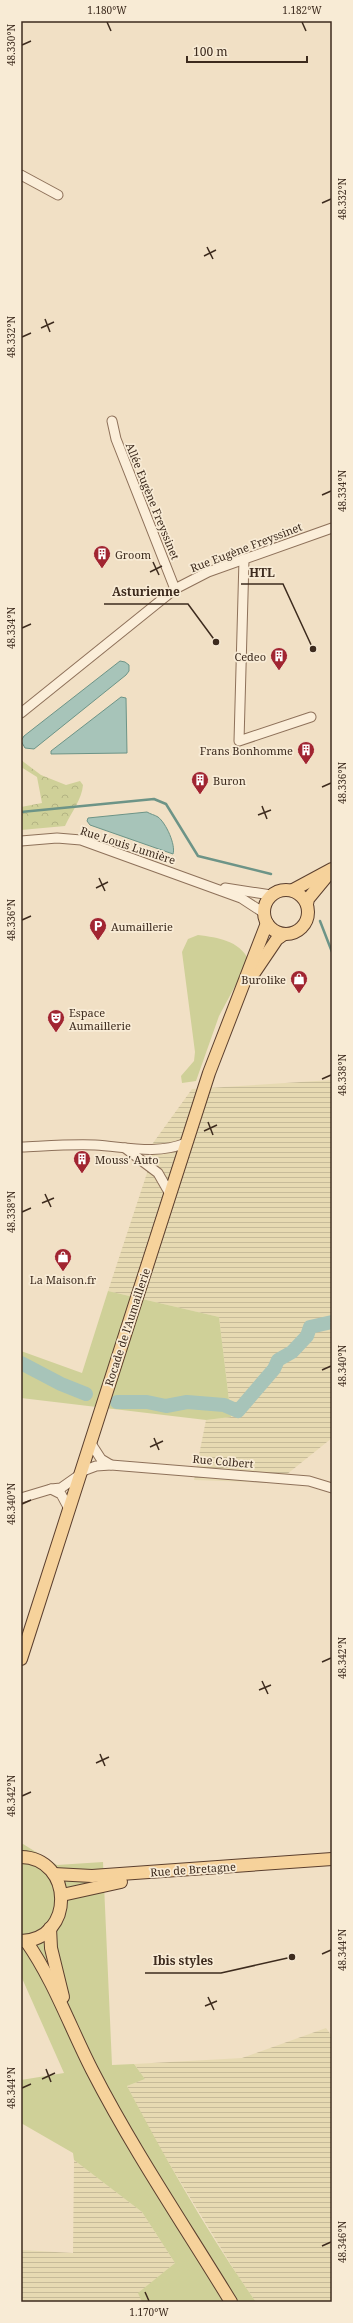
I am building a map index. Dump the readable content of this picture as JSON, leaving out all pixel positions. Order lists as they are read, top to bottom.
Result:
{
  "streets": {
    "main road": ["Rocade de l'Aumaillerie", "Rue de Bretagne"],
    "street": [
      "Allée Eugène Freyssinet",
      "Rue Eugène Freyssinet",
      "Rue Louis Lumière",
      "Rue Colbert"
    ]
  },
  "crossings": [
    ["Allée Eugène Freyssinet", "Rue Eugène Freyssinet"],
    ["Rue Louis Lumière", "Rocade de l'Aumaillerie"],
    ["Rocade de l'Aumaillerie", "Rue Colbert"]
  ],
  "places": {
    "building": [
      "Groom",
      "Cedeo",
      "Frans Bonhomme",
      "Buron",
      "Mouss' Auto"
    ],
    "other": ["Asturienne", "HTL", "Ibis styles"],
    "parking": ["Aumaillerie"],
    "shop": ["Burolike", "La Maison.fr"],
    "theatre": ["Espace Aumaillerie"]
  },
  "scale_bar": "100 m",
  "coordinates": [
    "1.180°W",
    "1.182°W",
    "48.330°N",
    "48.332°N",
    "48.334°N",
    "48.336°N",
    "48.338°N",
    "48.340°N",
    "48.342°N",
    "48.344°N",
    "48.346°N",
    "1.170°W"
  ]
}
